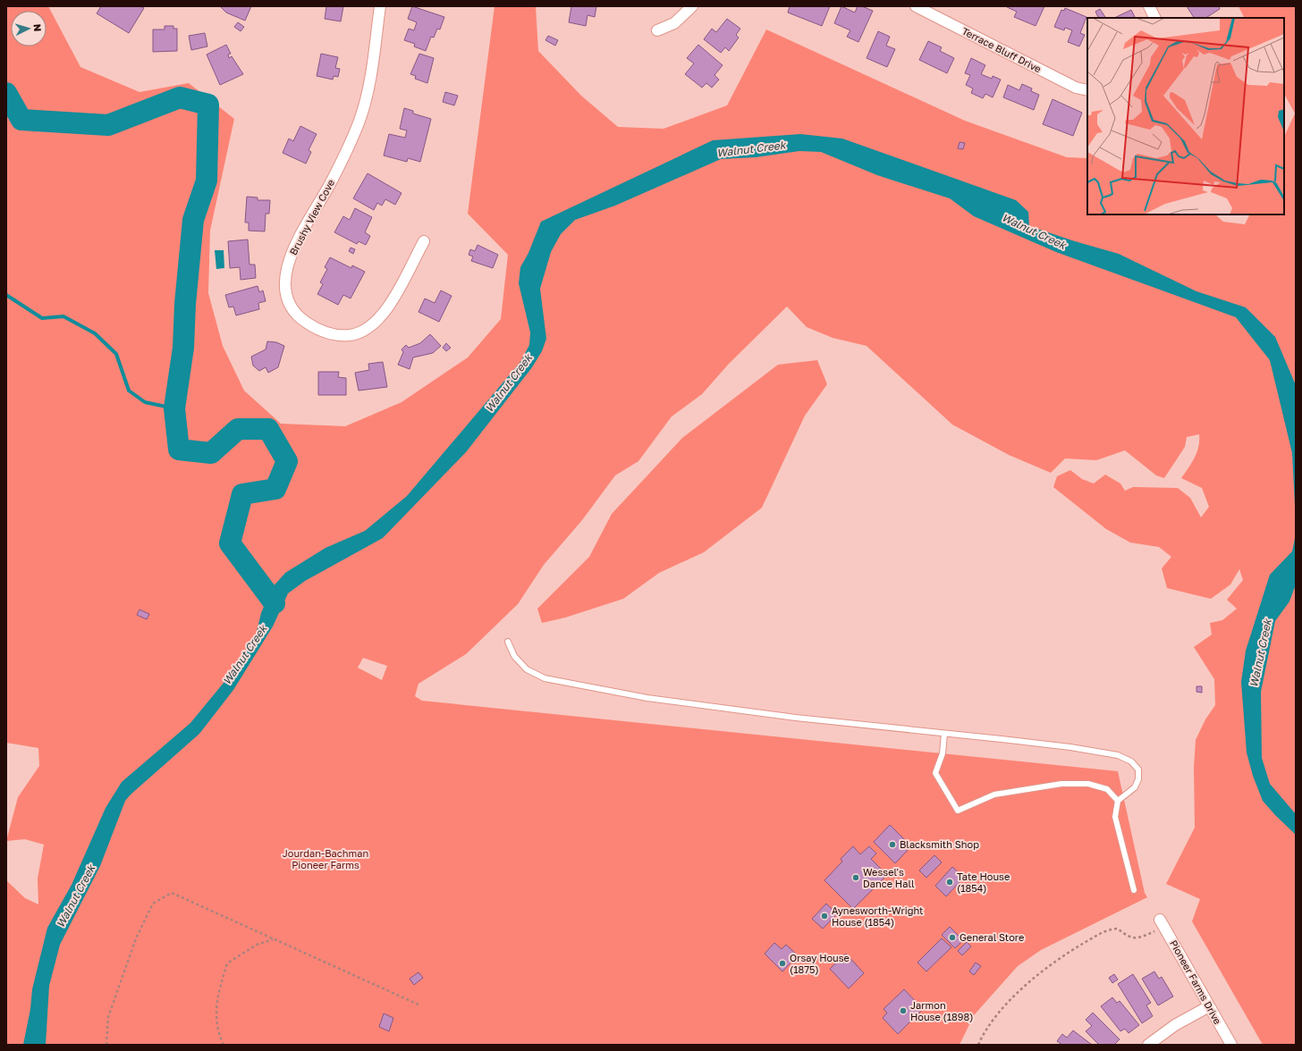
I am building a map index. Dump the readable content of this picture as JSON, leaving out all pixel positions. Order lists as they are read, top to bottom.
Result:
{
  "streets": {
    "street": ["Terrace Bluff Drive", "Brushy View Cove", "Pioneer Farms Drive"]
  },
  "water": ["Walnut Creek"],
  "parks": ["Jourdan-Bachman Pioneer Farms"],
  "places": [
    "Blacksmith Shop",
    "Wessel's Dance Hall",
    "Tate House (1854)",
    "Aynesworth-Wright House (1854)",
    "General Store",
    "Orsay House (1875)",
    "Jarmon House (1898)"
  ],
  "north": "right"
}
